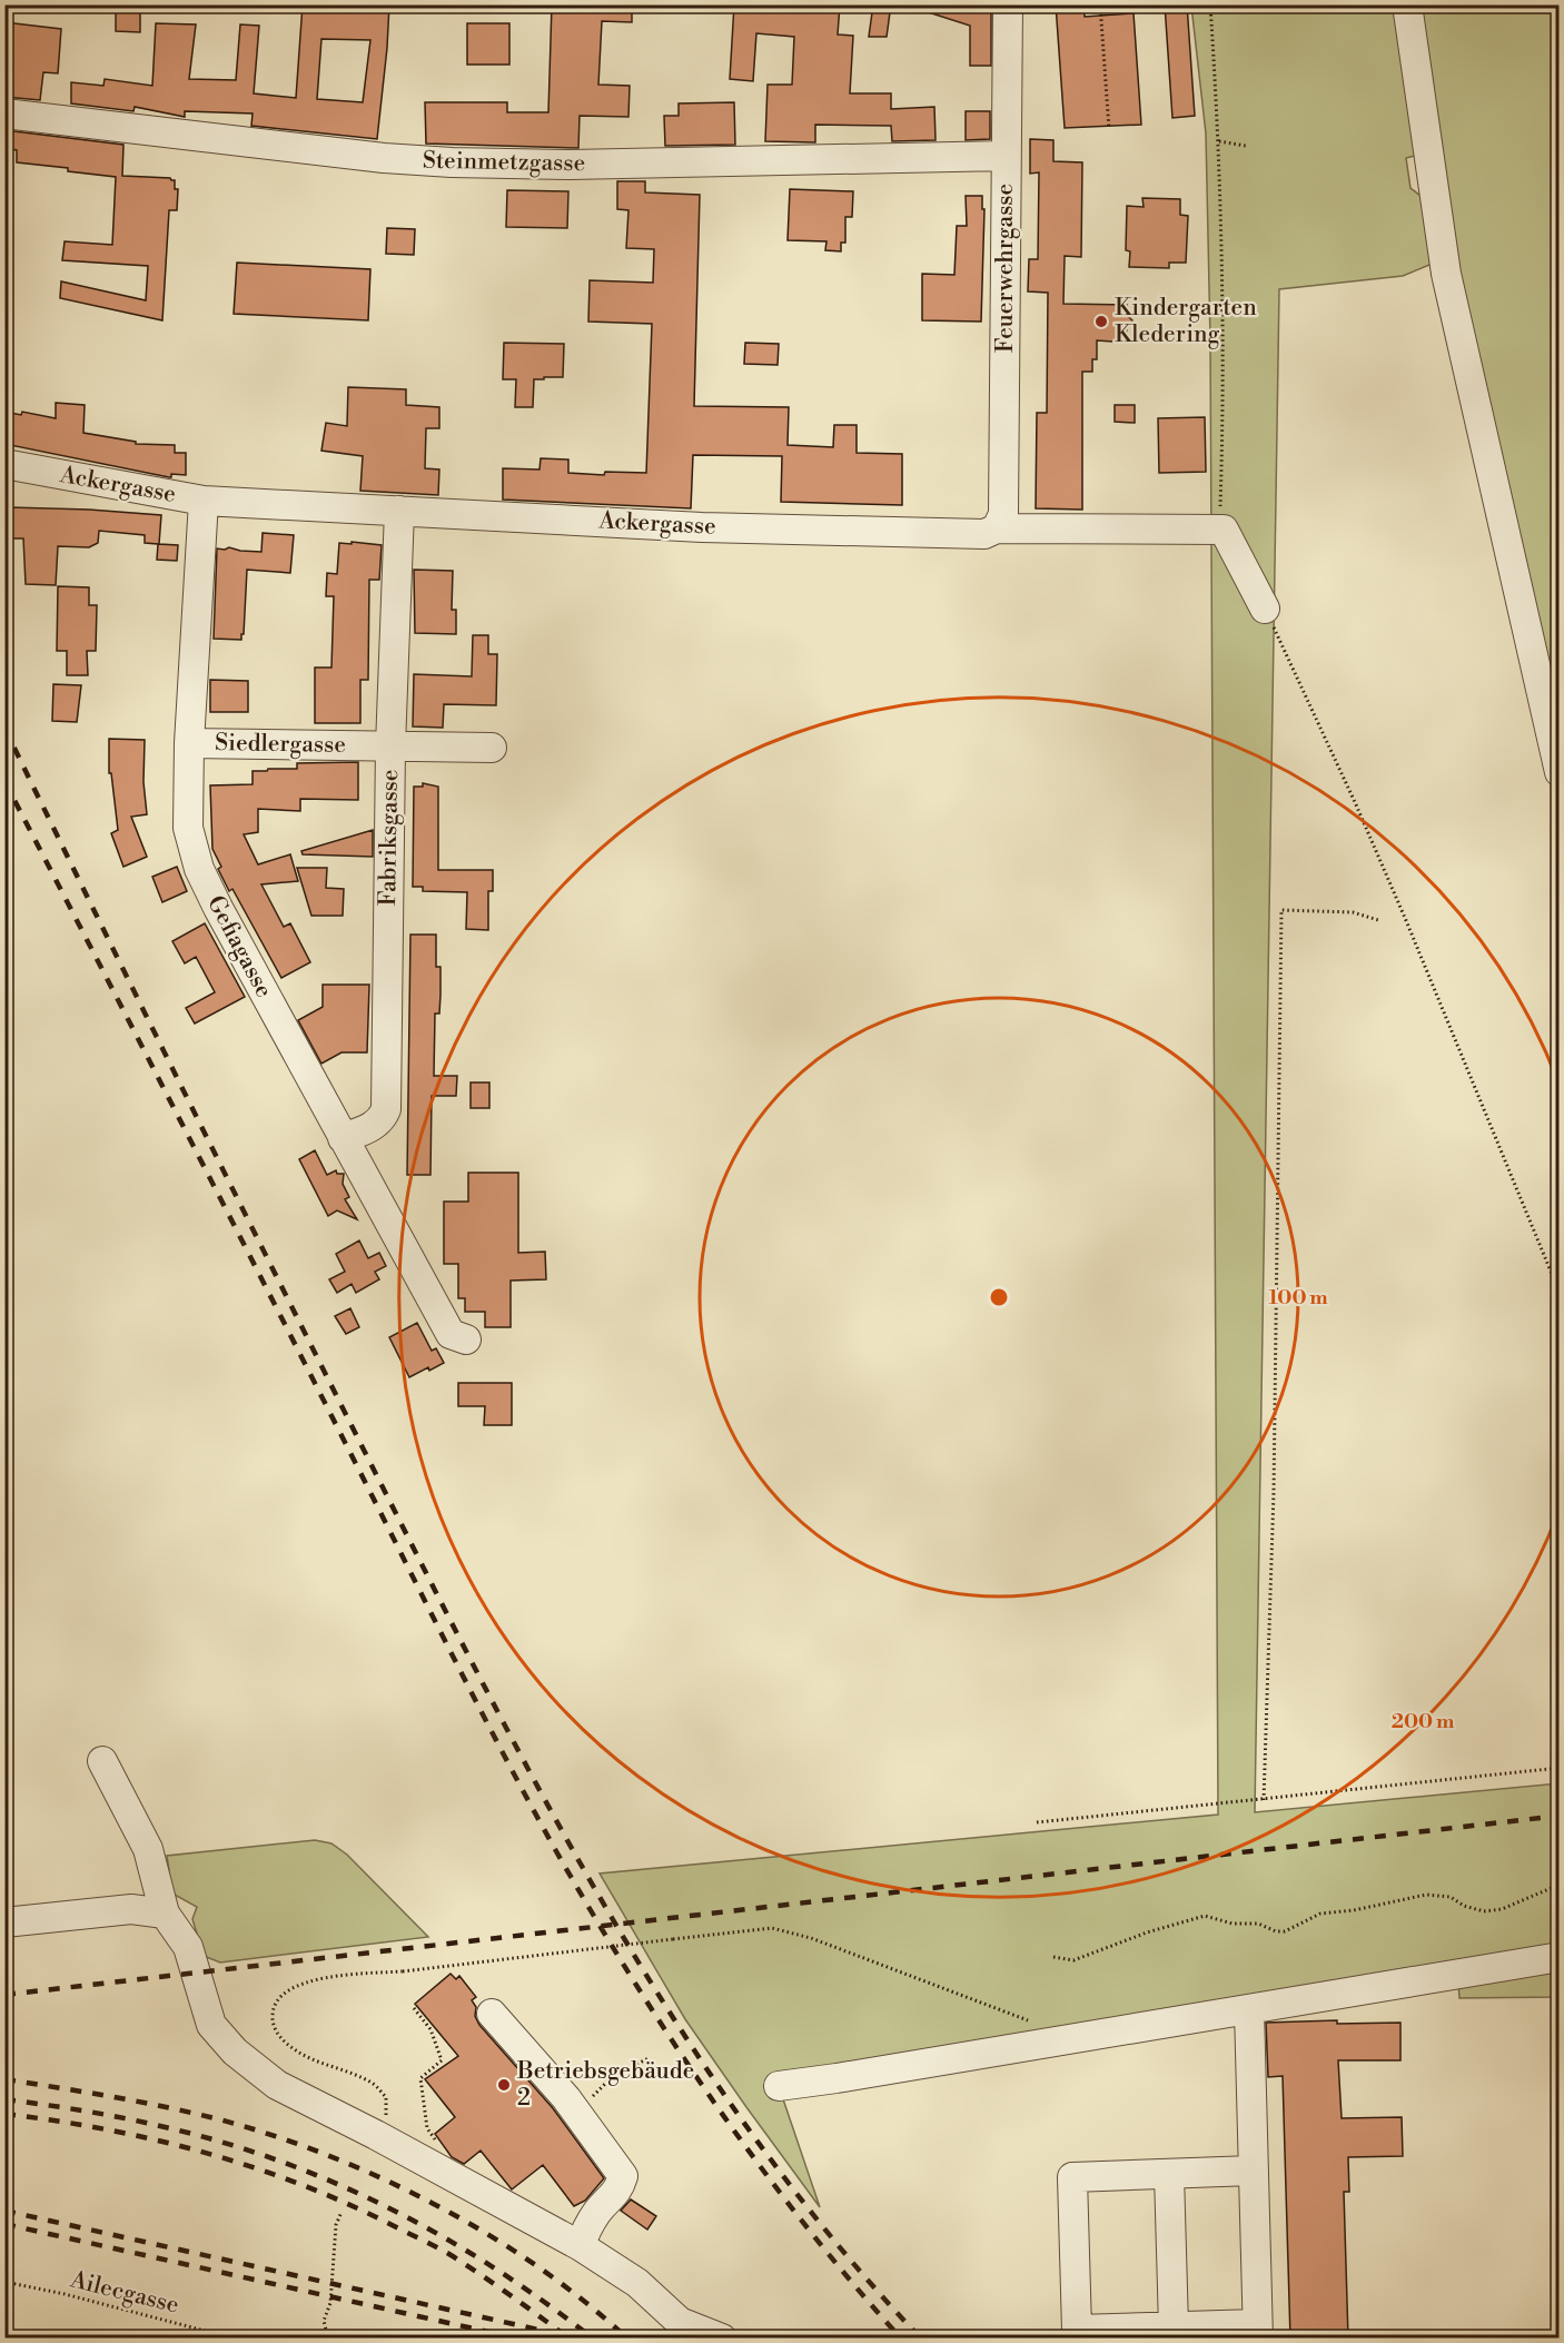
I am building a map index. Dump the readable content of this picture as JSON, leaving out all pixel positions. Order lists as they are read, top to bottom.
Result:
{
  "streets": {
    "street": [
      "Steinmetzgasse",
      "Feuerwehrgasse",
      "Ackergasse",
      "Siedlergasse",
      "Fabriksgasse",
      "Gefiagasse"
    ],
    "path": ["Ailecgasse"]
  },
  "crossings": [
    ["Steinmetzgasse", "Feuerwehrgasse"],
    ["Feuerwehrgasse", "Ackergasse"],
    ["Ackergasse", "Fabriksgasse"],
    ["Ackergasse", "Gefiagasse"],
    ["Siedlergasse", "Fabriksgasse"],
    ["Siedlergasse", "Gefiagasse"],
    ["Fabriksgasse", "Gefiagasse"]
  ],
  "places": ["Kindergarten Kledering", "Betriebsgebäude 2"],
  "rings": ["100 m", "200 m"]
}
